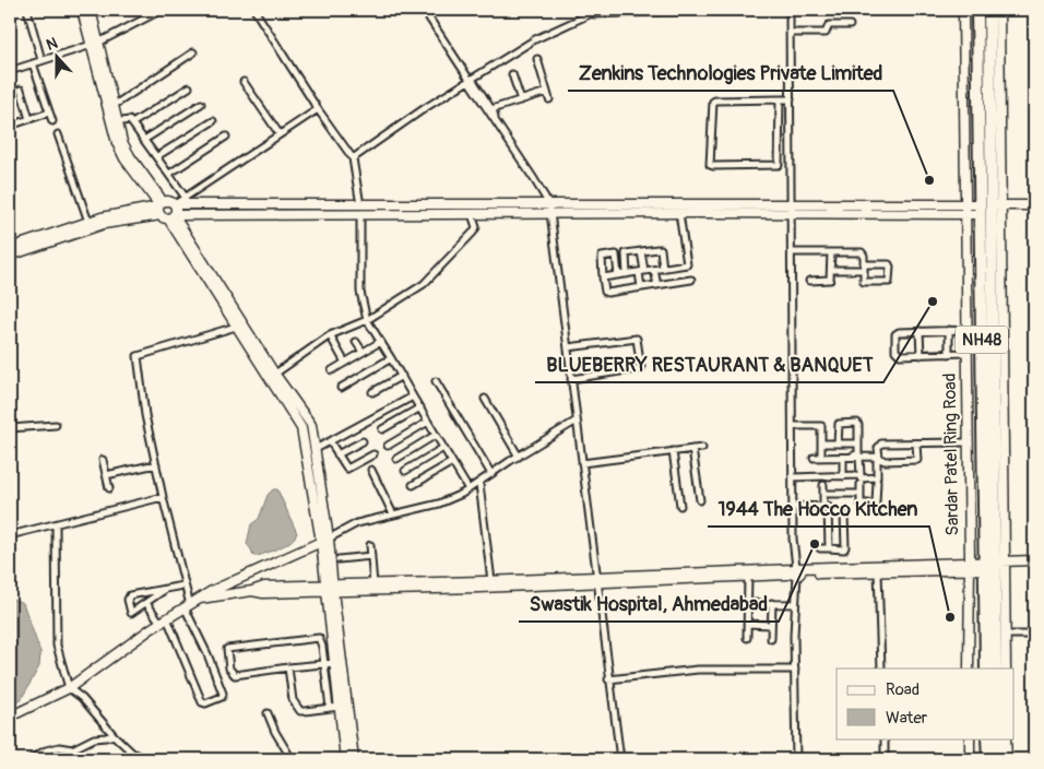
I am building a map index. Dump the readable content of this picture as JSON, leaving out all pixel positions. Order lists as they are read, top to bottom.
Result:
{
  "streets": {
    "highway": ["NH48"],
    "street": ["Sardar Patel Ring Road"]
  },
  "places": [
    "Zenkins Technologies Private Limited",
    "BLUEBERRY RESTAURANT & BANQUET",
    "Swastik Hospital, Ahmedabad",
    "1944 The Hocco Kitchen"
  ],
  "legend": ["Road", "Water"],
  "north": "top"
}
